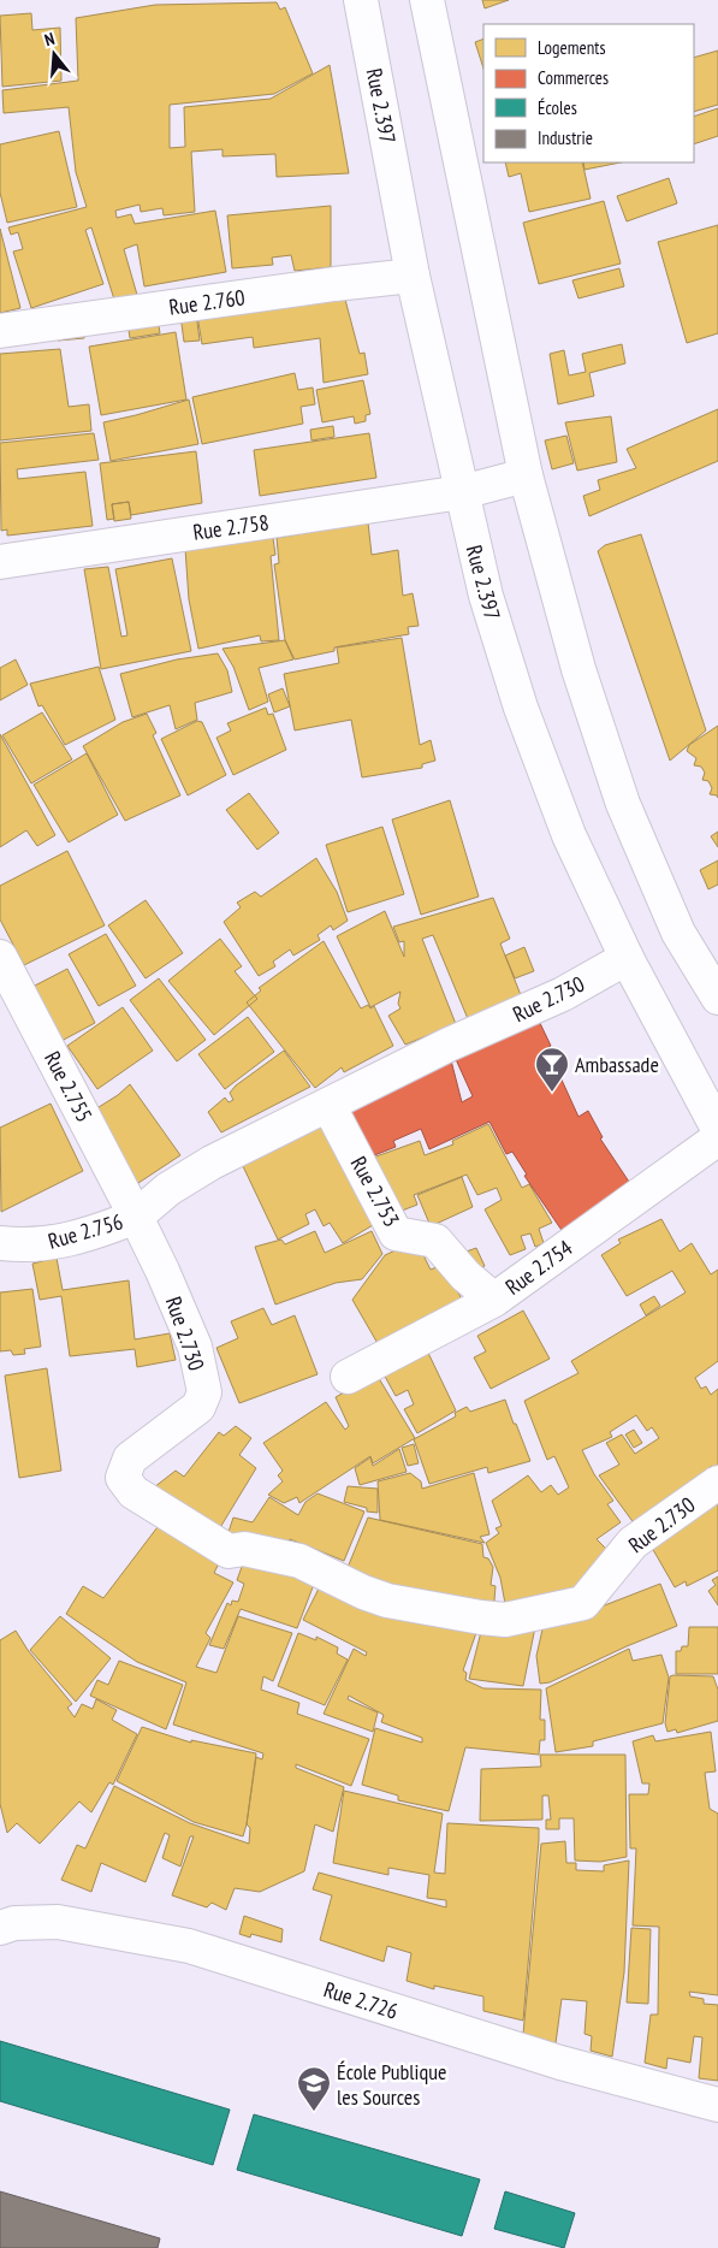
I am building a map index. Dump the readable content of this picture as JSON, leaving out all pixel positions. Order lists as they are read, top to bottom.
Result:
{
  "streets": {
    "street": [
      "Rue 2.397",
      "Rue 2.760",
      "Rue 2.758",
      "Rue 2.730",
      "Rue 2.755",
      "Rue 2.753",
      "Rue 2.756",
      "Rue 2.754",
      "Rue 2.726"
    ]
  },
  "crossings": [
    ["Rue 2.397", "Rue 2.760"],
    ["Rue 2.397", "Rue 2.758"],
    ["Rue 2.397", "Rue 2.730"],
    ["Rue 2.730", "Rue 2.755"],
    ["Rue 2.730", "Rue 2.753"],
    ["Rue 2.730", "Rue 2.756"],
    ["Rue 2.755", "Rue 2.756"],
    ["Rue 2.753", "Rue 2.754"]
  ],
  "places": {
    "bar": ["Ambassade"],
    "school or university": ["École Publique les Sources"]
  },
  "legend": [
    "Logements",
    "Commerces",
    "Écoles",
    "Industrie"
  ],
  "north": "top"
}
